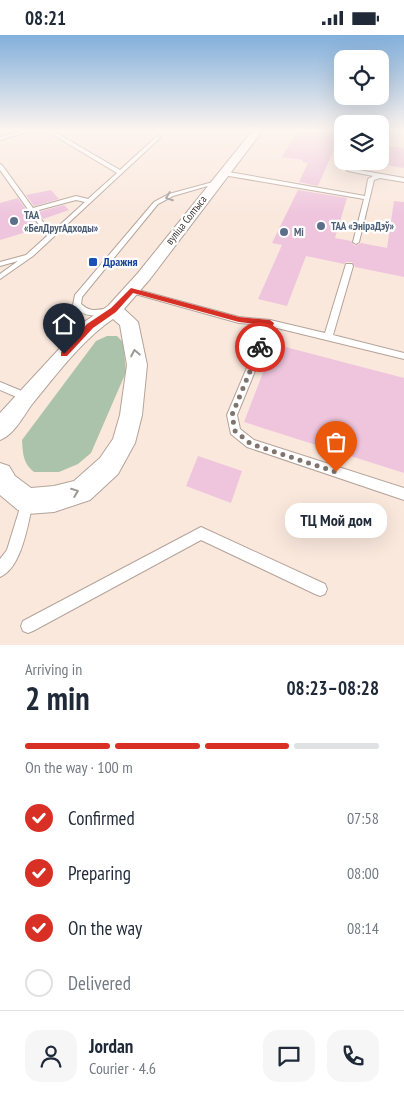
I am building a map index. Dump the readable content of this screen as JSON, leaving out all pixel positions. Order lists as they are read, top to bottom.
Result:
{
  "streets": {
    "street": ["вуліца Солтыса"]
  },
  "places": {
    "other": [
      "ТАА «БелДругАдходы»",
      "ТАА «ЭніраДэў»",
      "Mi",
      "ТЦ Мой дом"
    ],
    "transit": ["Дражня"]
  },
  "page": {
    "status": "08:21",
    "bubble": "ТЦ Мой дом",
    "heading": ["2 min", "Arriving in", "08:23–08:28"],
    "panel": ["Jordan", "Courier · 4.6"],
    "bar": "On the way · 100 m",
    "list": [
      ["Confirmed", "07:58"],
      ["Preparing", "08:00"],
      ["On the way", "08:14"],
      "Delivered"
    ]
  }
}
